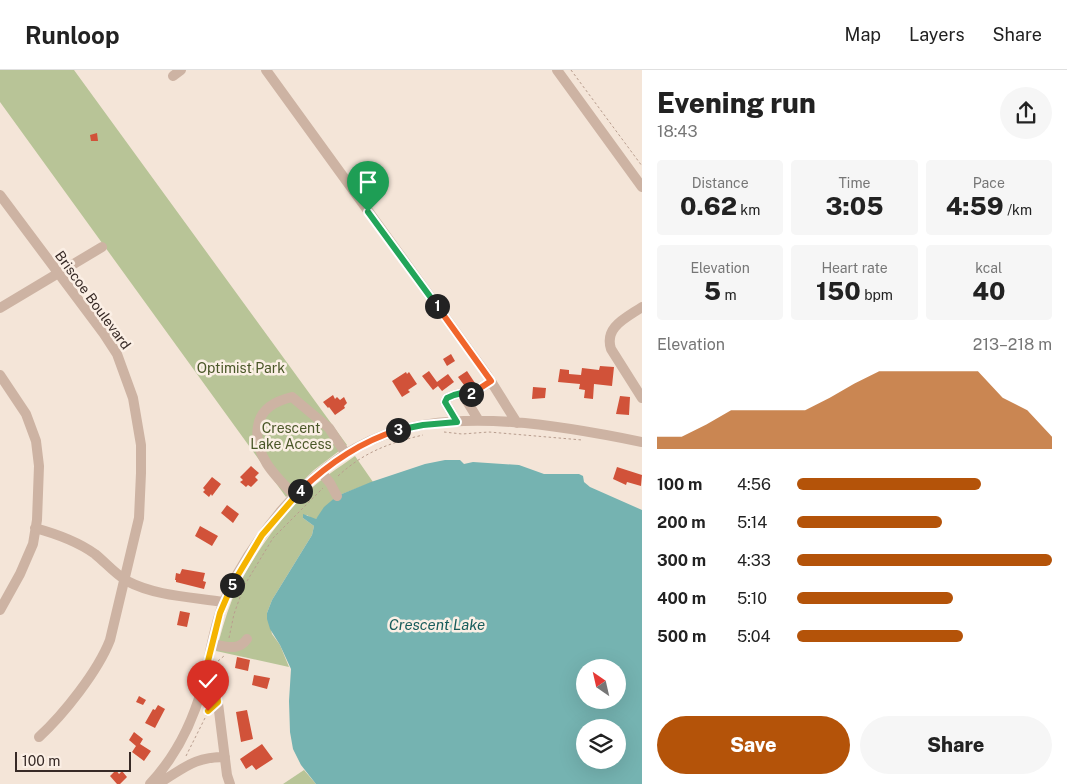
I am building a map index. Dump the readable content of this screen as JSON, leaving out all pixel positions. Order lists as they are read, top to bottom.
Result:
{
  "streets": {
    "street": ["Briscoe Boulevard"]
  },
  "water": ["Crescent Lake"],
  "parks": ["Optimist Park", "Crescent Lake Access"],
  "scale_bar": "100 m",
  "north": "top left",
  "page": {
    "header": "Runloop",
    "nav": ["Map", "Layers", "Share"],
    "heading": ["Evening run", "18:43"],
    "stats": [
      ["Distance", "0.62 km"],
      ["Time", "3:05"],
      ["Pace", "4:59 /km"],
      ["Elevation", "5 m"],
      ["Heart rate", "150 bpm"],
      ["kcal", "40"]
    ],
    "pins": [
      "1",
      "2",
      "3",
      "4",
      "5"
    ],
    "chart": ["Elevation", "213–218 m"],
    "list": [
      {
        "name": "100 m",
        "note": "4:56"
      },
      {
        "name": "200 m",
        "note": "5:14"
      },
      {
        "name": "300 m",
        "note": "4:33"
      },
      {
        "name": "400 m",
        "note": "5:10"
      },
      {
        "name": "500 m",
        "note": "5:04"
      }
    ],
    "buttons": ["Save", "Share"],
    "scale": "100 m"
  }
}
